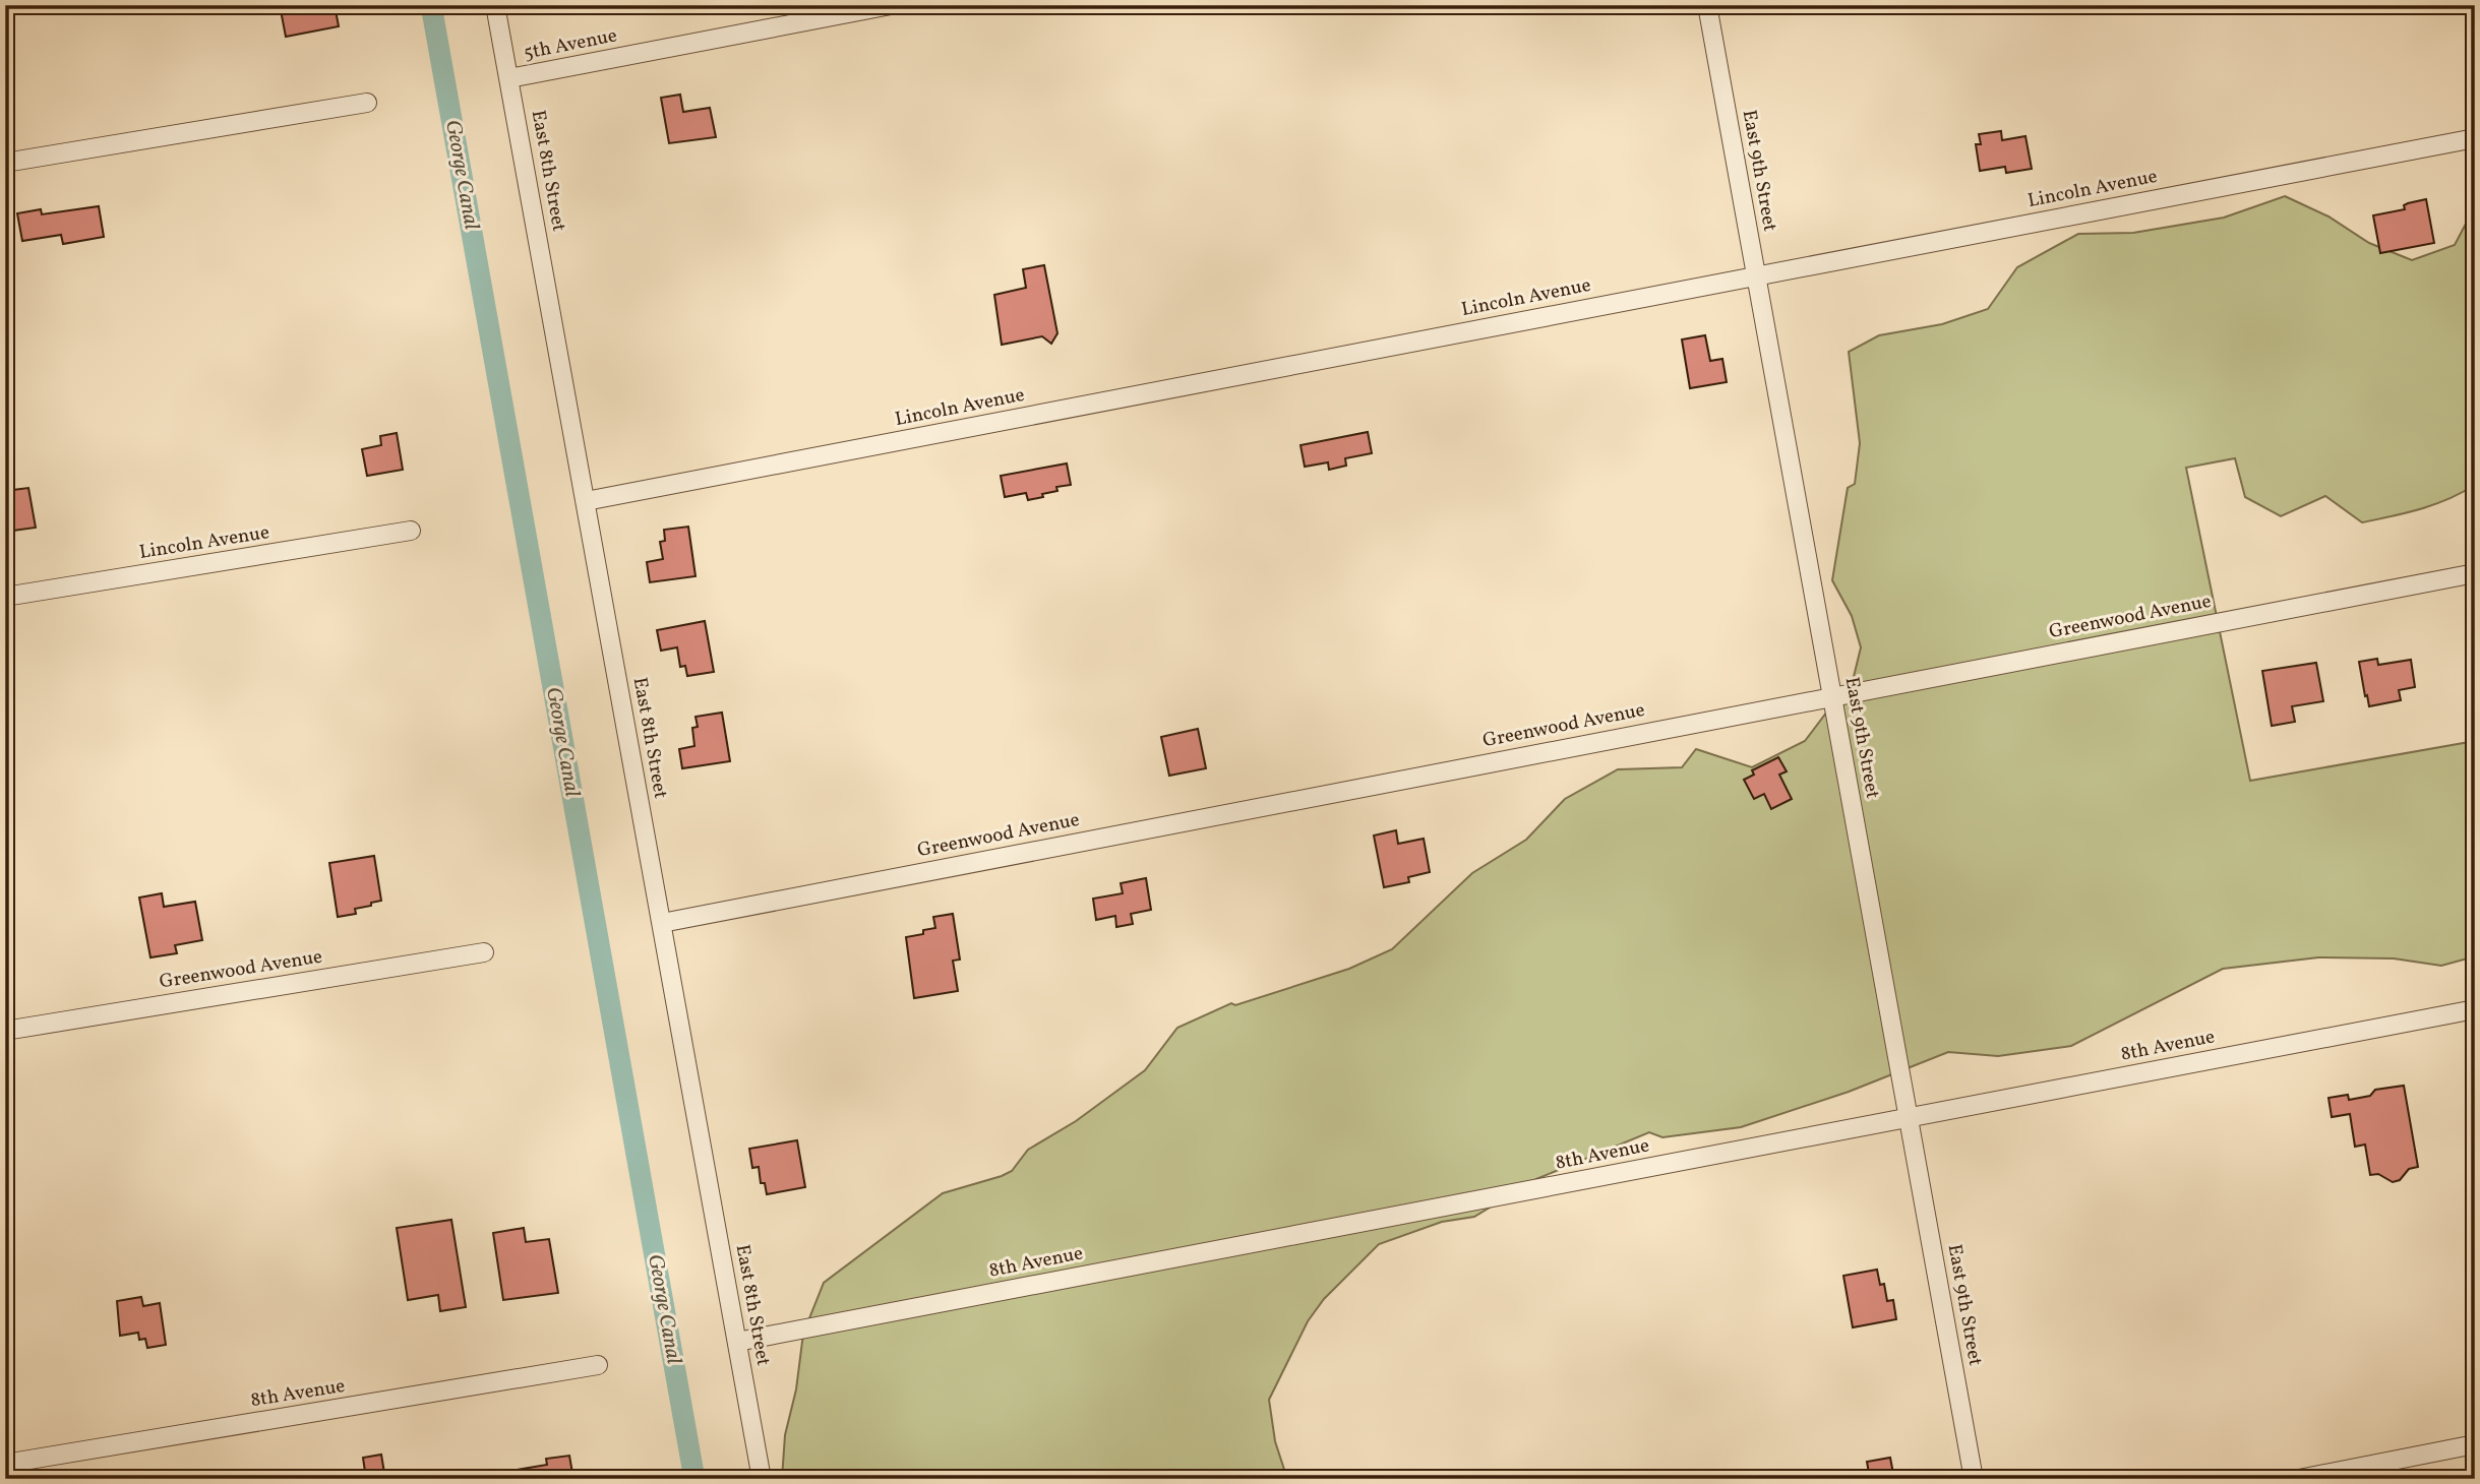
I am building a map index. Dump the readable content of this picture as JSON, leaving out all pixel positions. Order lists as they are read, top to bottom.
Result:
{
  "streets": {
    "street": [
      "5th Avenue",
      "East 8th Street",
      "East 9th Street",
      "Lincoln Avenue",
      "Greenwood Avenue",
      "8th Avenue"
    ]
  },
  "crossings": [
    ["5th Avenue", "East 8th Street"],
    ["East 8th Street", "Lincoln Avenue"],
    ["East 8th Street", "Greenwood Avenue"],
    ["East 8th Street", "8th Avenue"],
    ["East 9th Street", "Lincoln Avenue"],
    ["East 9th Street", "Greenwood Avenue"],
    ["East 9th Street", "8th Avenue"]
  ],
  "water": ["George Canal"]
}
